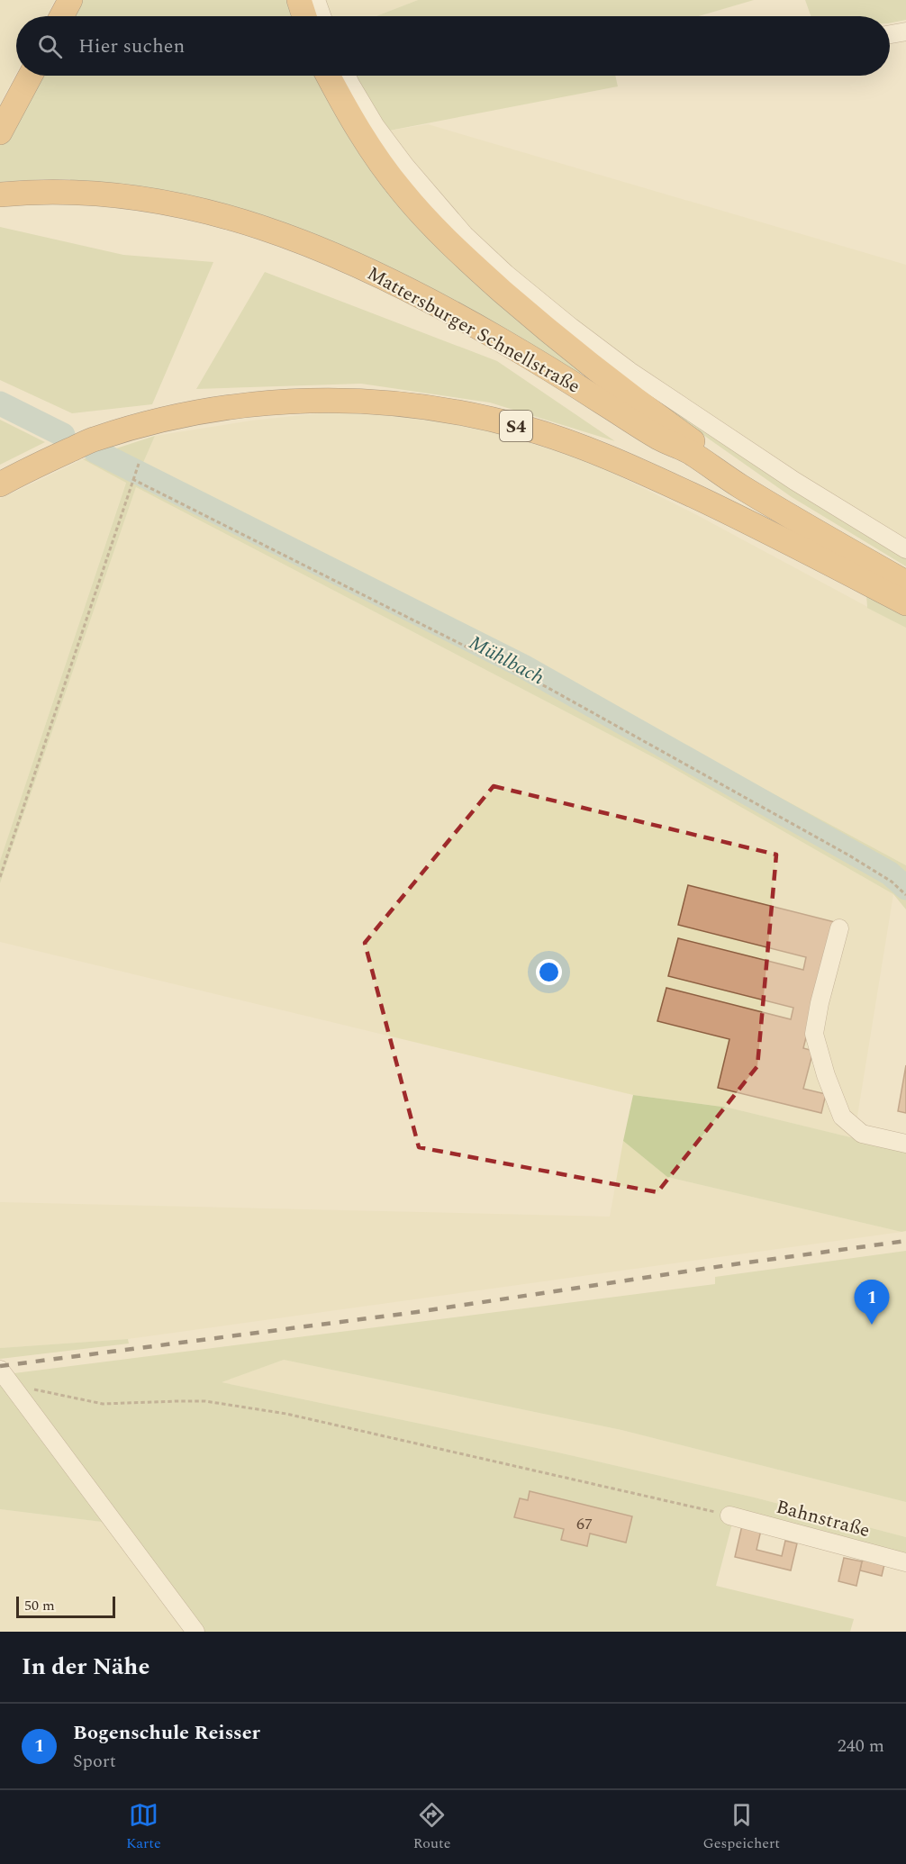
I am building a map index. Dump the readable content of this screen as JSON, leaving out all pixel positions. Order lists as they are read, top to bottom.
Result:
{
  "streets": {
    "highway": ["Mattersburger Schnellstraße", "S4"],
    "street": ["Bahnstraße"]
  },
  "water": ["Mühlbach"],
  "house_numbers": ["67"],
  "scale_bar": "50 m",
  "page": {
    "search": "Hier suchen",
    "pins": "1",
    "scale": "50 m",
    "heading": "In der Nähe",
    "list": [
      {
        "mark": "1",
        "name": "Bogenschule Reisser",
        "note": "Sport",
        "value": "240 m"
      }
    ],
    "nav": ["Karte", "Route", "Gespeichert"]
  }
}
